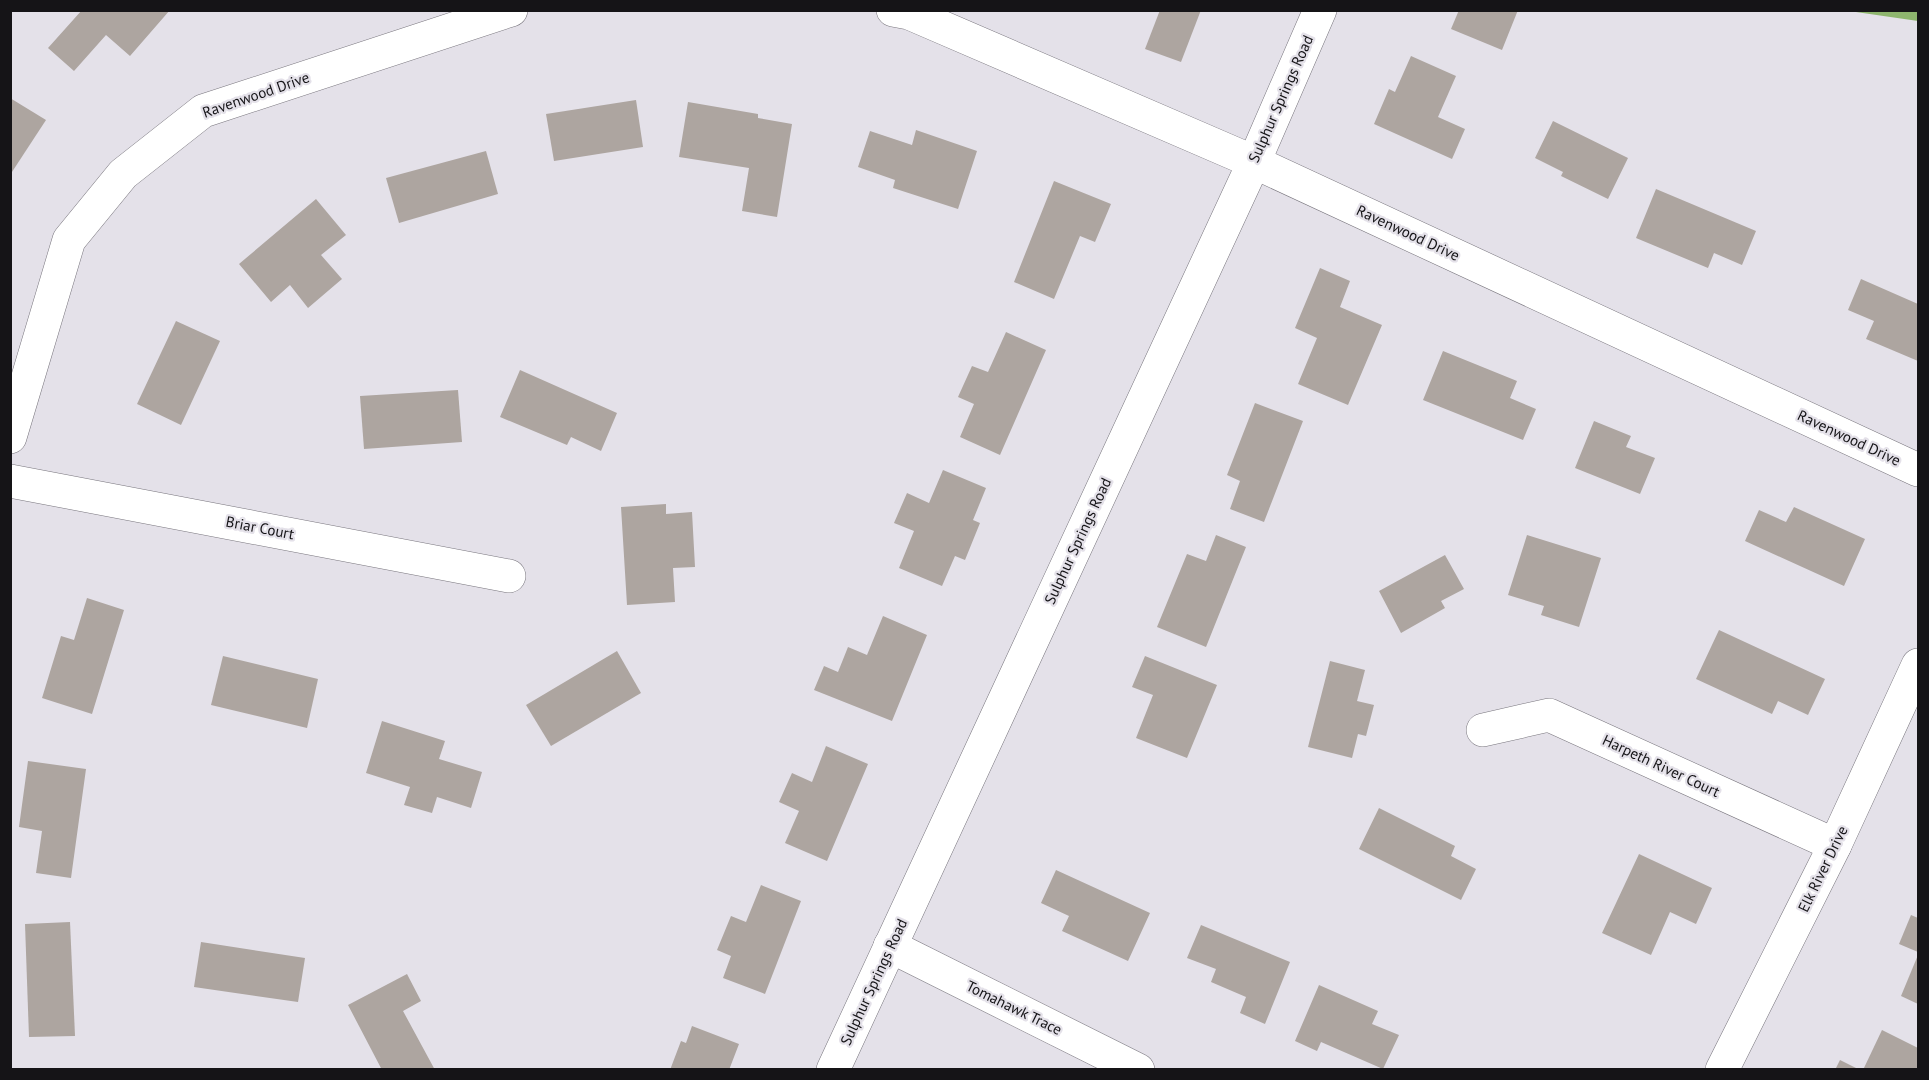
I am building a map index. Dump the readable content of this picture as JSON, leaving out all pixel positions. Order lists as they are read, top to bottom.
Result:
{
  "streets": {
    "street": [
      "Ravenwood Drive",
      "Sulphur Springs Road",
      "Briar Court",
      "Harpeth River Court",
      "Elk River Drive",
      "Tomahawk Trace"
    ]
  },
  "crossings": [
    ["Ravenwood Drive", "Sulphur Springs Road"],
    ["Sulphur Springs Road", "Tomahawk Trace"],
    ["Harpeth River Court", "Elk River Drive"]
  ]
}
